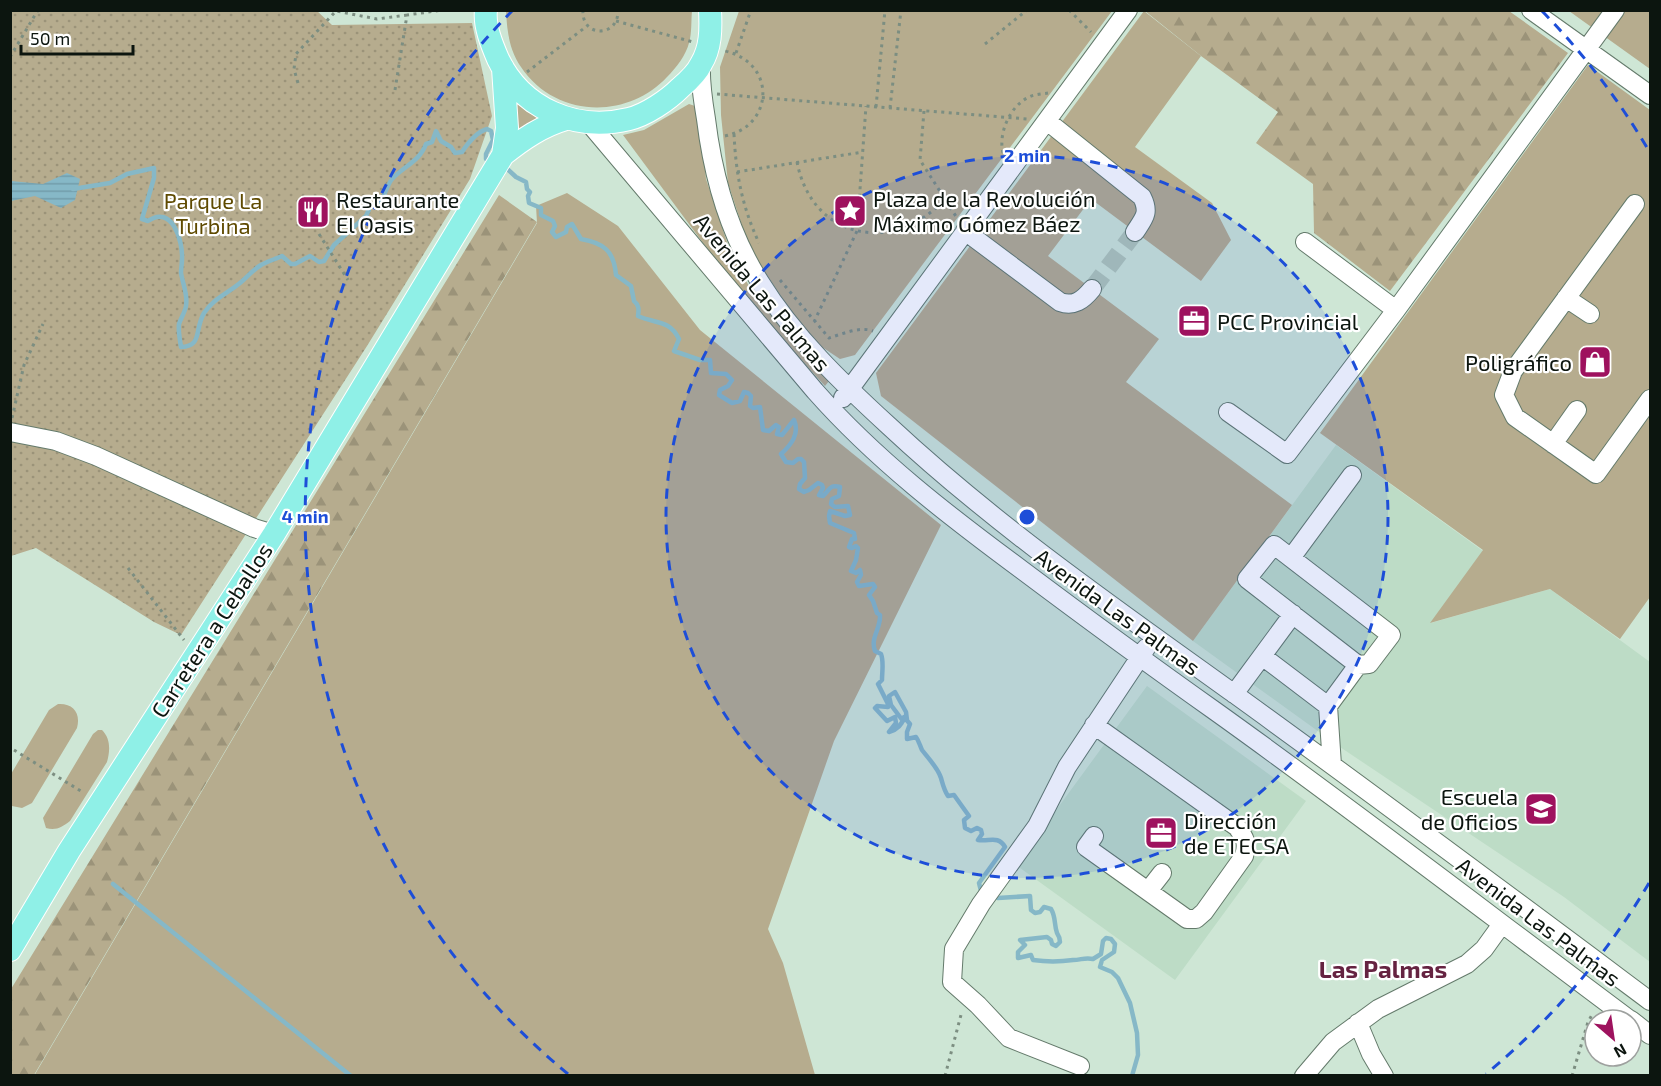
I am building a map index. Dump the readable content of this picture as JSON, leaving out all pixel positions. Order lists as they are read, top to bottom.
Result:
{
  "streets": {
    "main road": ["Carretera a Ceballos"],
    "street": ["Avenida Las Palmas"]
  },
  "districts": ["Las Palmas"],
  "parks": ["Parque La Turbina"],
  "places": {
    "place": ["Plaza de la Revolución Máximo Gómez Báez"],
    "restaurant": ["Restaurante El Oasis"],
    "office": ["PCC Provincial", "Dirección de ETECSA"],
    "shop": ["Poligráfico"],
    "school or university": ["Escuela de Oficios"]
  },
  "scale_bar": "50 m",
  "north": "bottom right",
  "rings": ["2 min", "4 min"]
}
